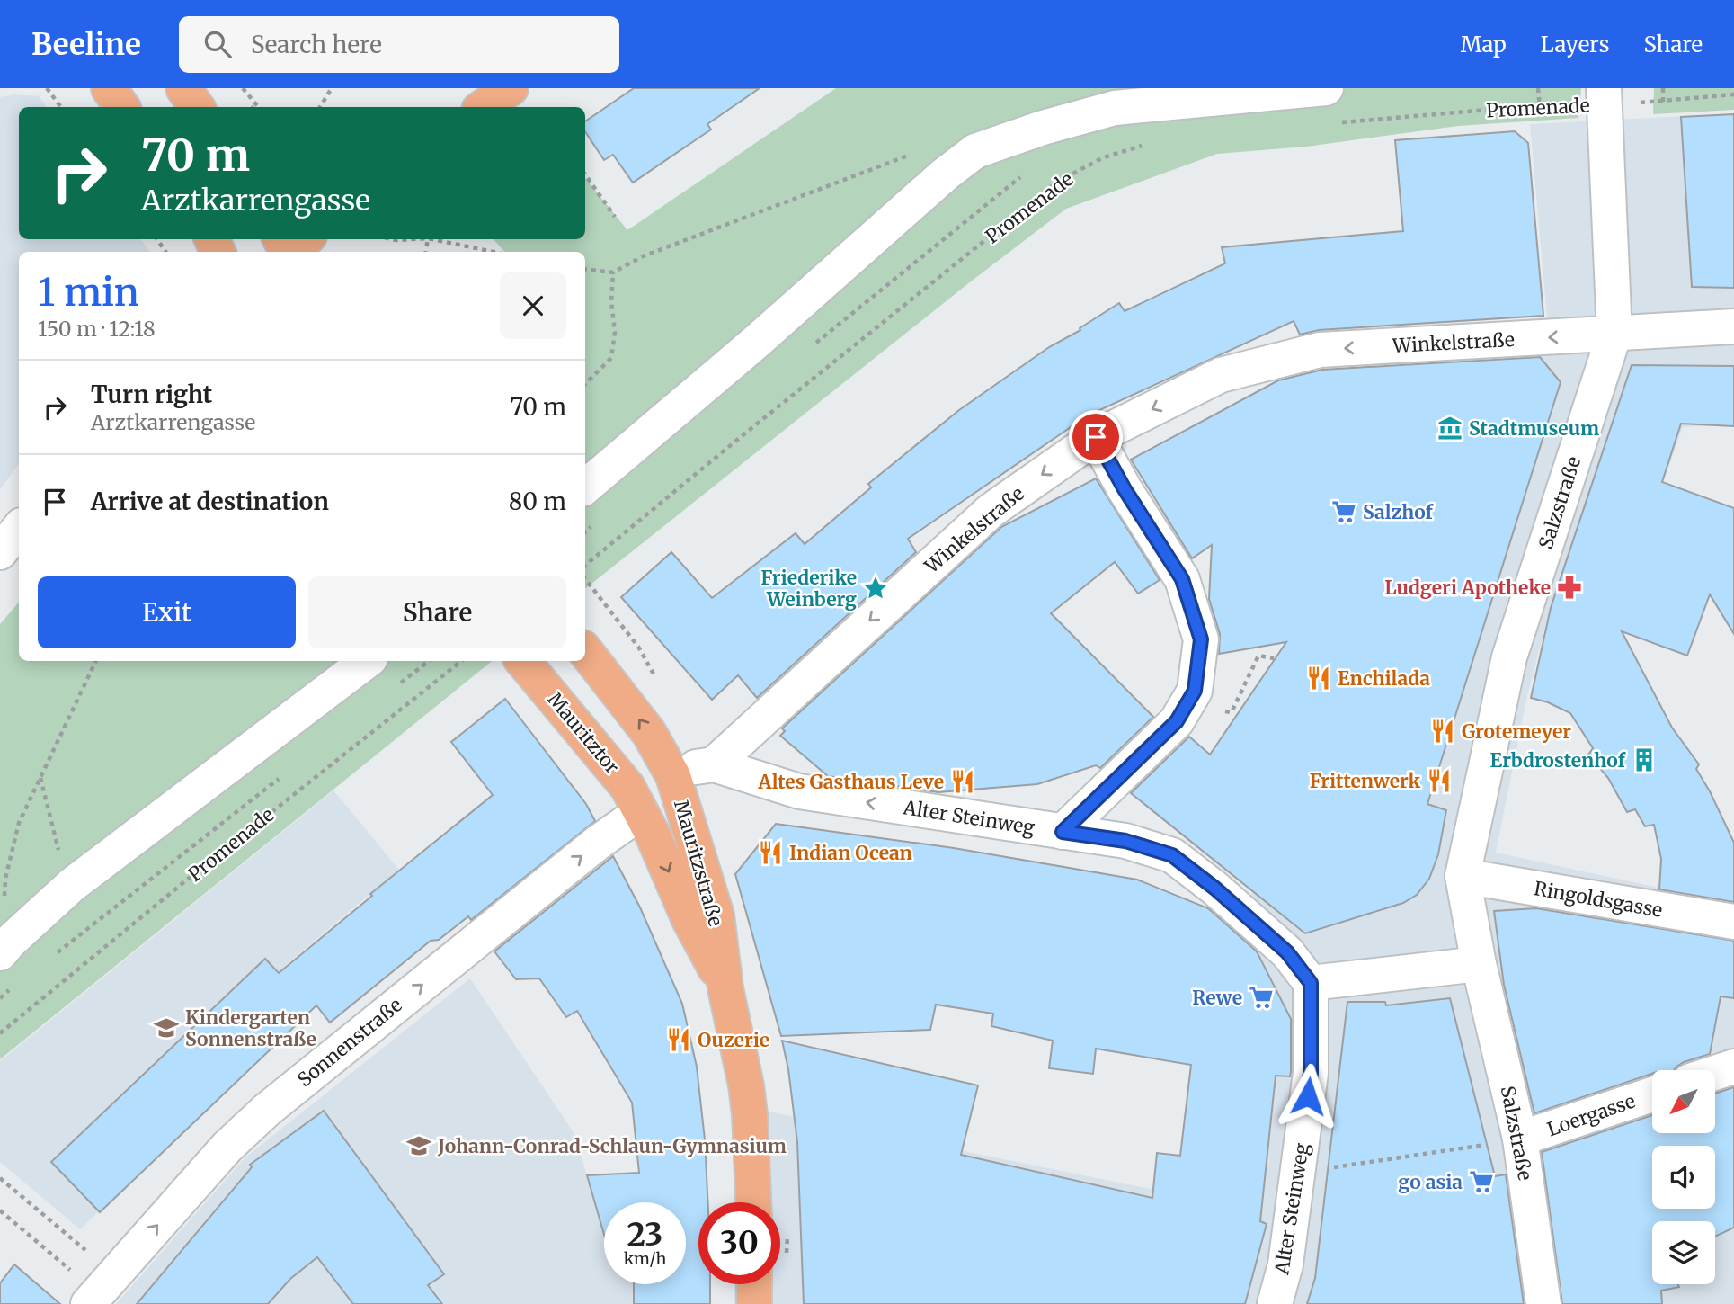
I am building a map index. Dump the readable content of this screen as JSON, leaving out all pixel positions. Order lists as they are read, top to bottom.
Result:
{
  "streets": {
    "main road": ["Mauritztor", "Mauritzstraße"],
    "street": [
      "Winkelstraße",
      "Salzstraße",
      "Alter Steinweg",
      "Ringoldsgasse",
      "Sonnenstraße",
      "Loergasse"
    ],
    "path": ["Promenade"]
  },
  "crossings": [
    ["Promenade", "Salzstraße"],
    ["Winkelstraße", "Salzstraße"],
    ["Winkelstraße", "Alter Steinweg"],
    ["Salzstraße", "Ringoldsgasse"],
    ["Salzstraße", "Loergasse"],
    ["Mauritztor", "Mauritzstraße"],
    ["Mauritztor", "Sonnenstraße"],
    ["Mauritzstraße", "Sonnenstraße"]
  ],
  "one_way": ["Alter Steinweg"],
  "places": {
    "museum": ["Stadtmuseum"],
    "supermarket": ["Salzhof", "Rewe", "go asia"],
    "pharmacy": ["Ludgeri Apotheke"],
    "place": ["Friederike Weinberg"],
    "restaurant": [
      "Enchilada",
      "Grotemeyer",
      "Frittenwerk",
      "Altes Gasthaus Leve",
      "Indian Ocean",
      "Ouzerie"
    ],
    "building": ["Erbdrostenhof"],
    "school or university": ["Kindergarten Sonnenstraße", "Johann-Conrad-Schlaun-Gymnasium"]
  },
  "north": "bottom left",
  "page": {
    "header": "Beeline",
    "search": "Search here",
    "nav": ["Map", "Layers", "Share"],
    "turn": ["70 m", "Arztkarrengasse"],
    "heading": ["1 min", "150 m · 12:18"],
    "list": [
      {
        "name": "Turn right",
        "note": "Arztkarrengasse",
        "value": "70 m"
      },
      {
        "name": "Arrive at destination",
        "value": "80 m"
      }
    ],
    "buttons": ["Exit", "Share"],
    "speed": "23 km/h",
    "limit": "30"
  }
}
